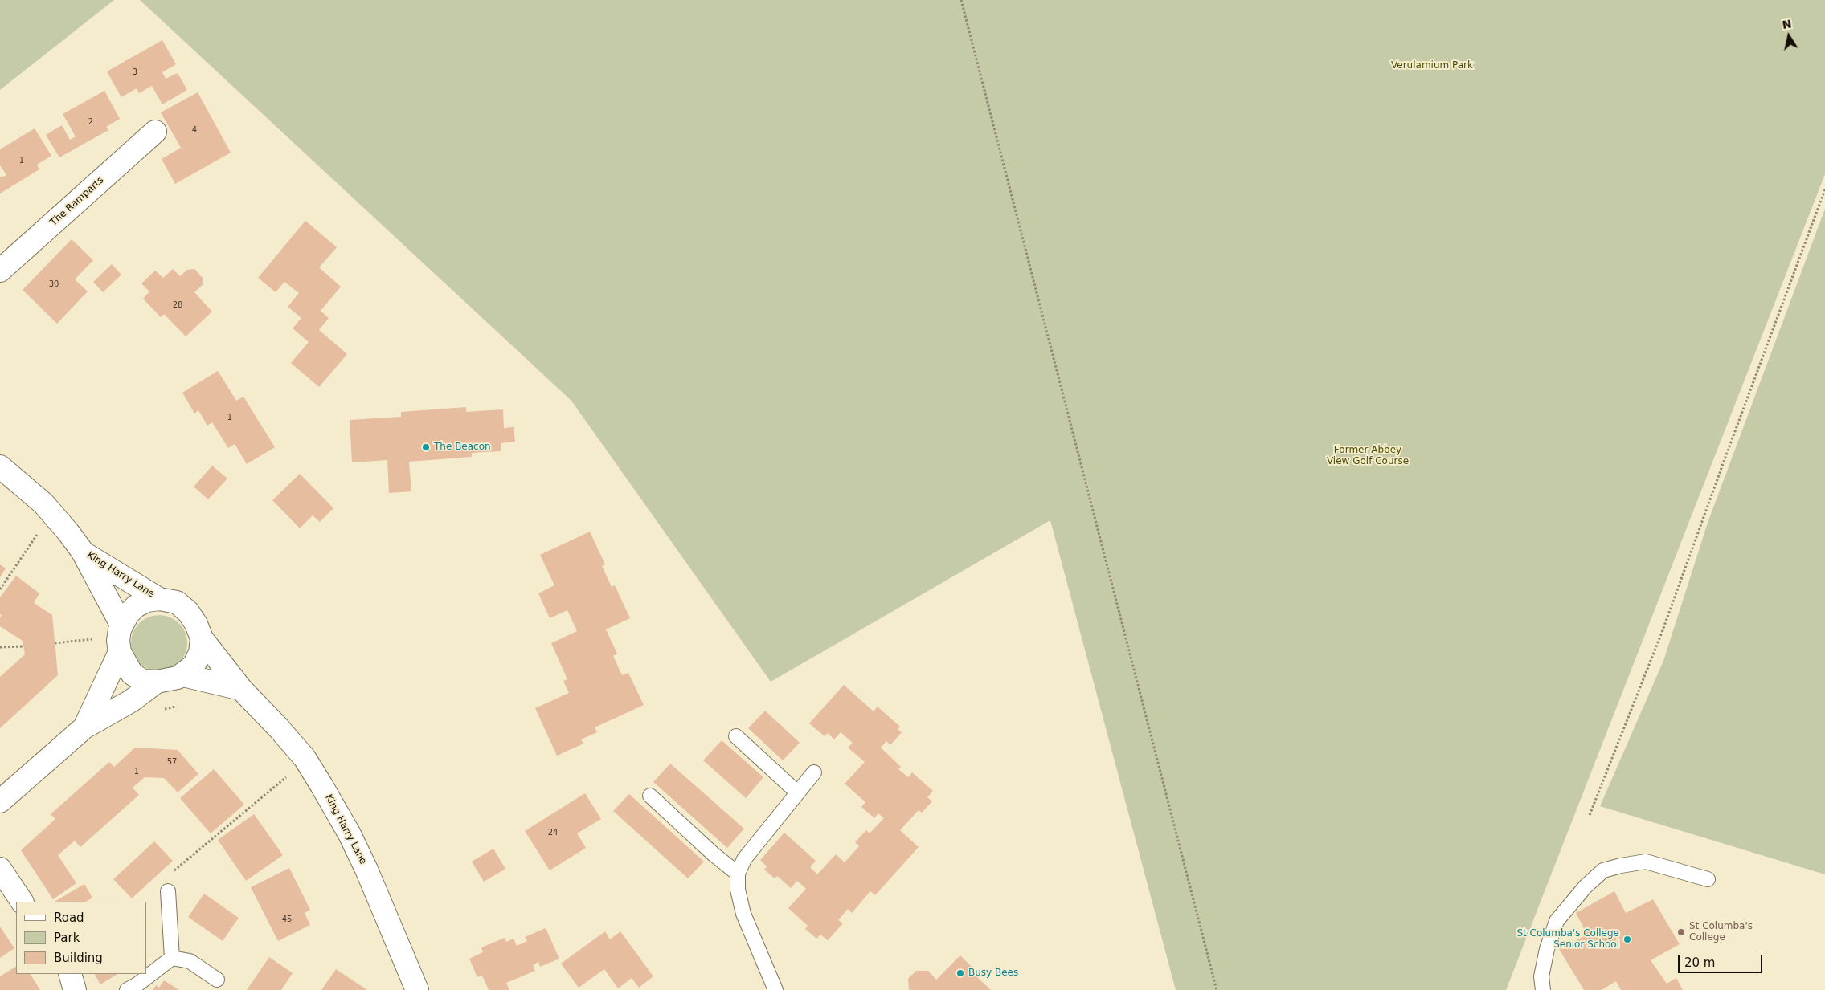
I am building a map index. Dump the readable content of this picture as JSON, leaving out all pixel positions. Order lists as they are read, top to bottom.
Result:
{
  "streets": {
    "street": ["The Ramparts", "King Harry Lane"]
  },
  "parks": ["Verulamium Park", "Former Abbey View Golf Course"],
  "places": [
    "The Beacon",
    "St Columba's College",
    "St Columba's College Senior School",
    "Busy Bees"
  ],
  "house_numbers": [
    "3",
    "2",
    "4",
    "1",
    "30",
    "28",
    "1",
    "57",
    "1",
    "24",
    "45"
  ],
  "legend": ["Road", "Park", "Building"],
  "scale_bar": "20 m",
  "north": "top"
}
